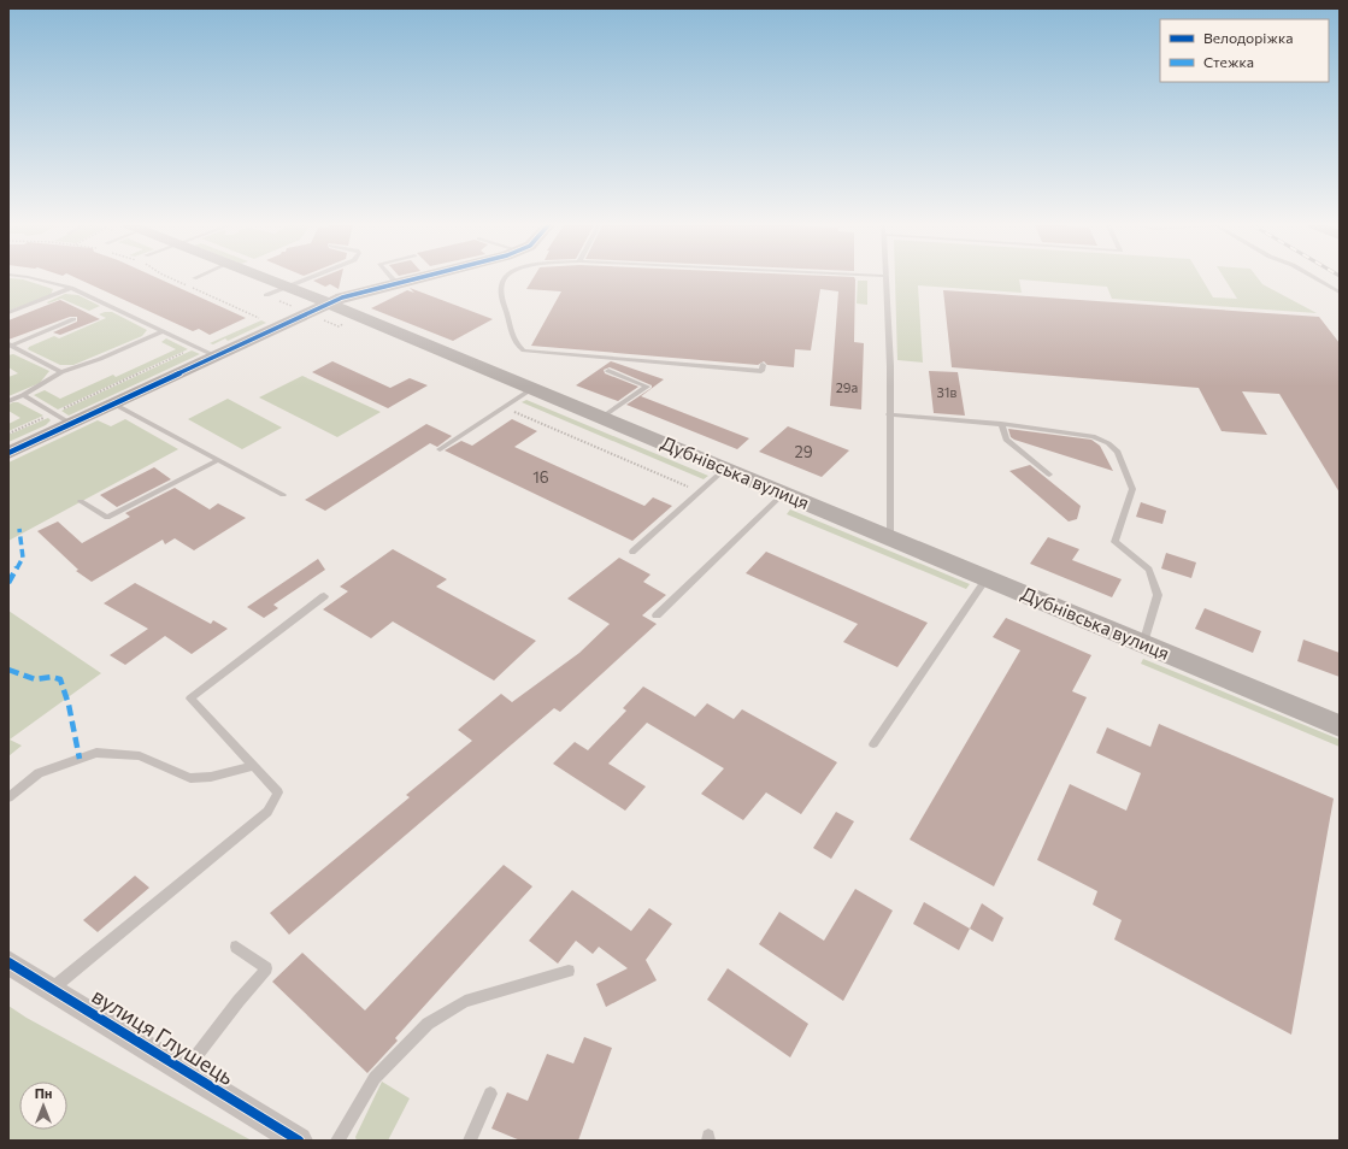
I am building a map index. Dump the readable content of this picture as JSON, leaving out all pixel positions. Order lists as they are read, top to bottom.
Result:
{
  "streets": {
    "main road": ["Дубнівська вулиця"],
    "street": ["вулиця Глушець"]
  },
  "house_numbers": [
    "29а",
    "31в",
    "29",
    "16"
  ],
  "legend": ["Велодоріжка", "Стежка"],
  "north": "top"
}
